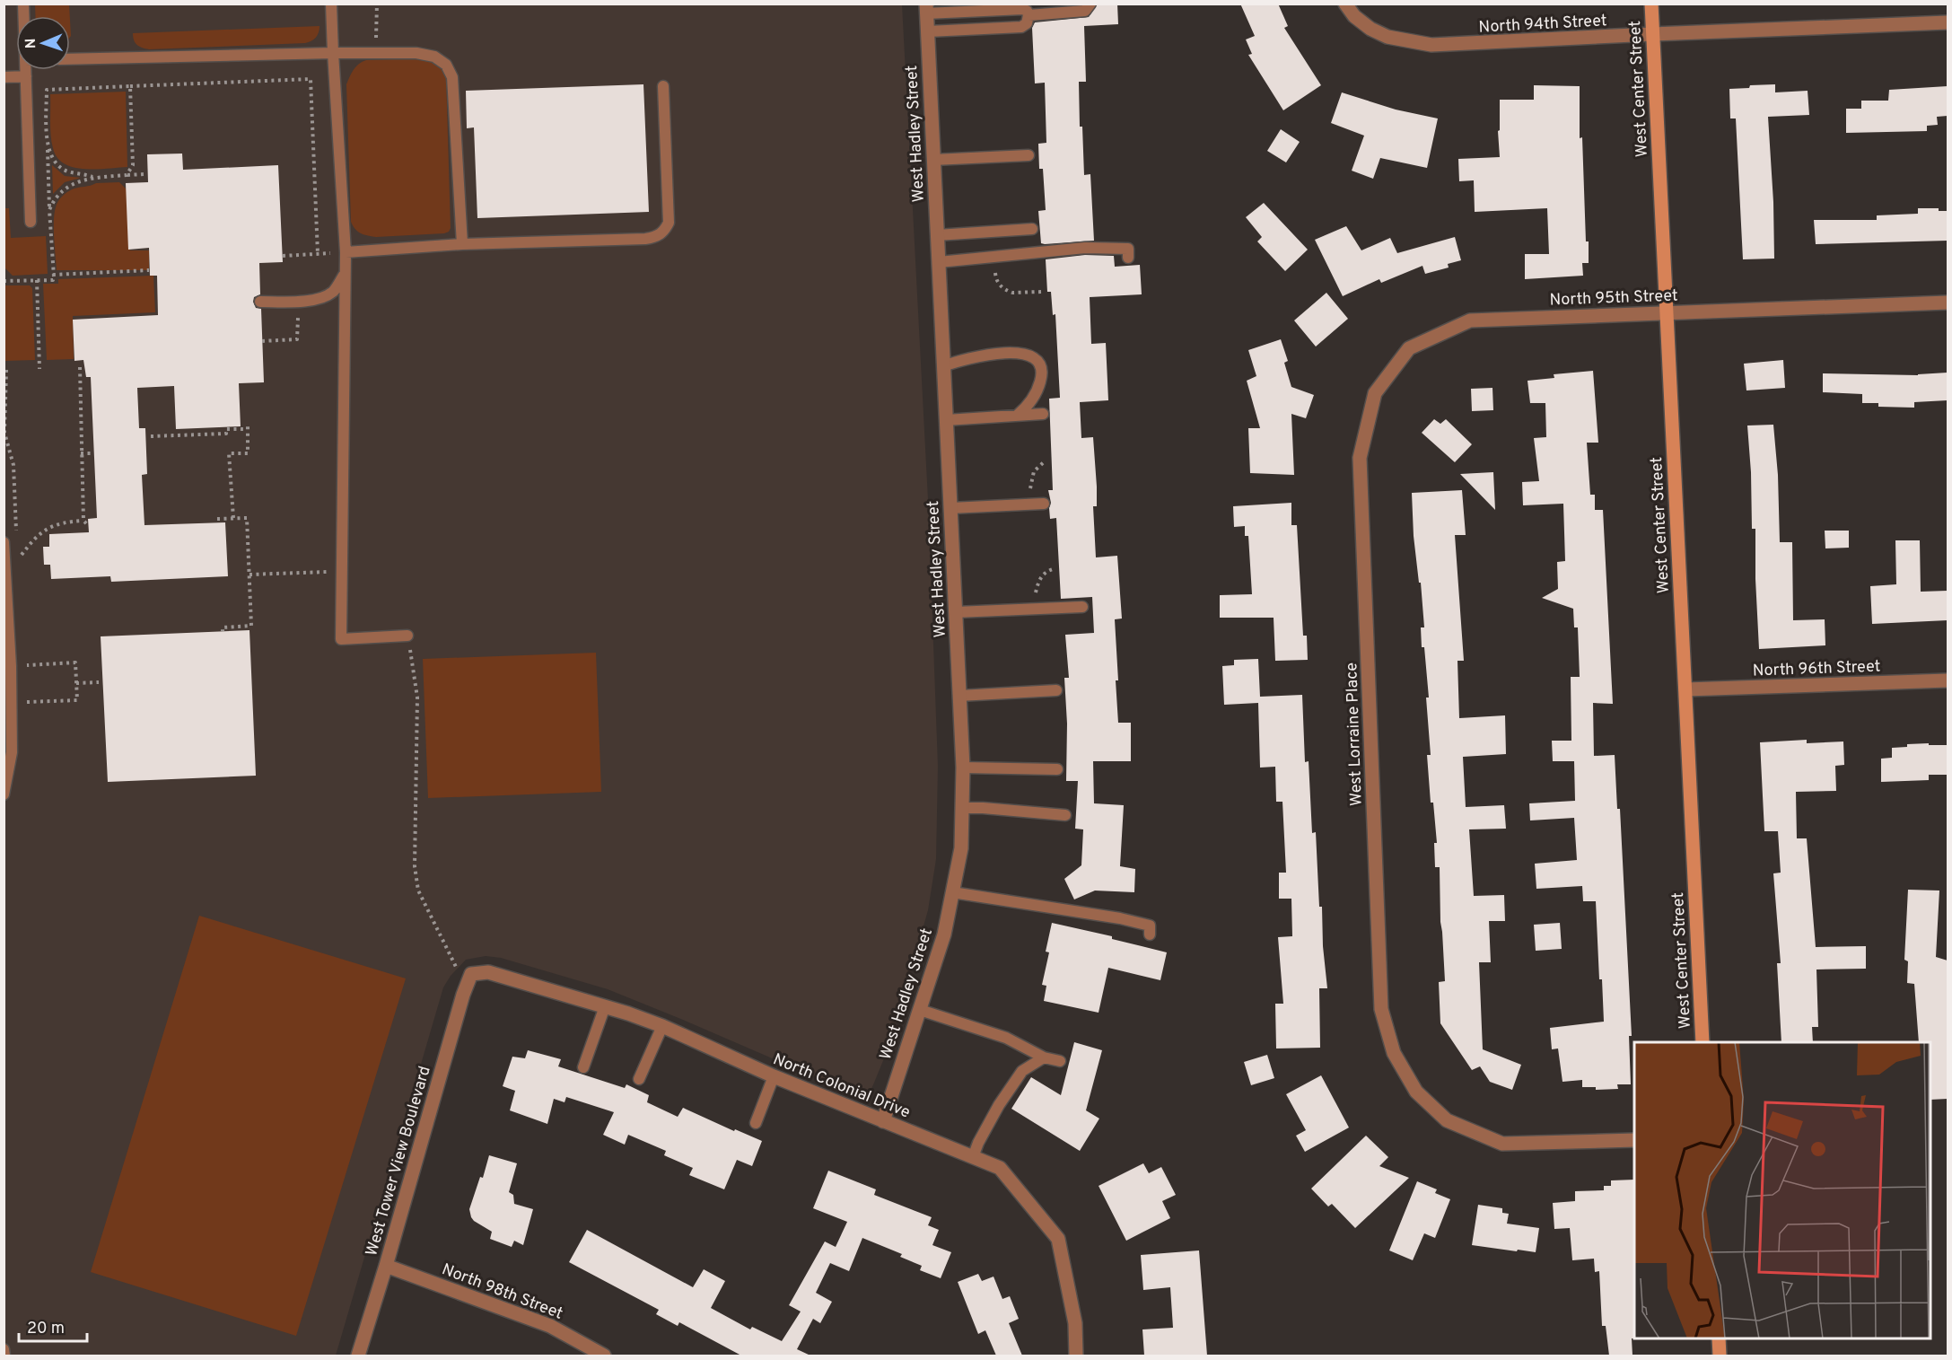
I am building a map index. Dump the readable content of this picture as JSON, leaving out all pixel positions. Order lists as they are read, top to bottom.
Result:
{
  "streets": {
    "street": [
      "North 94th Street",
      "West Center Street",
      "West Hadley Street",
      "North 95th Street",
      "North 96th Street",
      "West Lorraine Place",
      "North Colonial Drive",
      "West Tower View Boulevard",
      "North 98th Street"
    ]
  },
  "crossings": [
    ["North 94th Street", "West Center Street"],
    ["West Center Street", "North 95th Street"],
    ["West Center Street", "North 96th Street"],
    ["West Hadley Street", "North Colonial Drive"],
    ["North 95th Street", "West Lorraine Place"],
    ["North Colonial Drive", "West Tower View Boulevard"],
    ["West Tower View Boulevard", "North 98th Street"]
  ],
  "scale_bar": "20 m",
  "north": "left"
}
